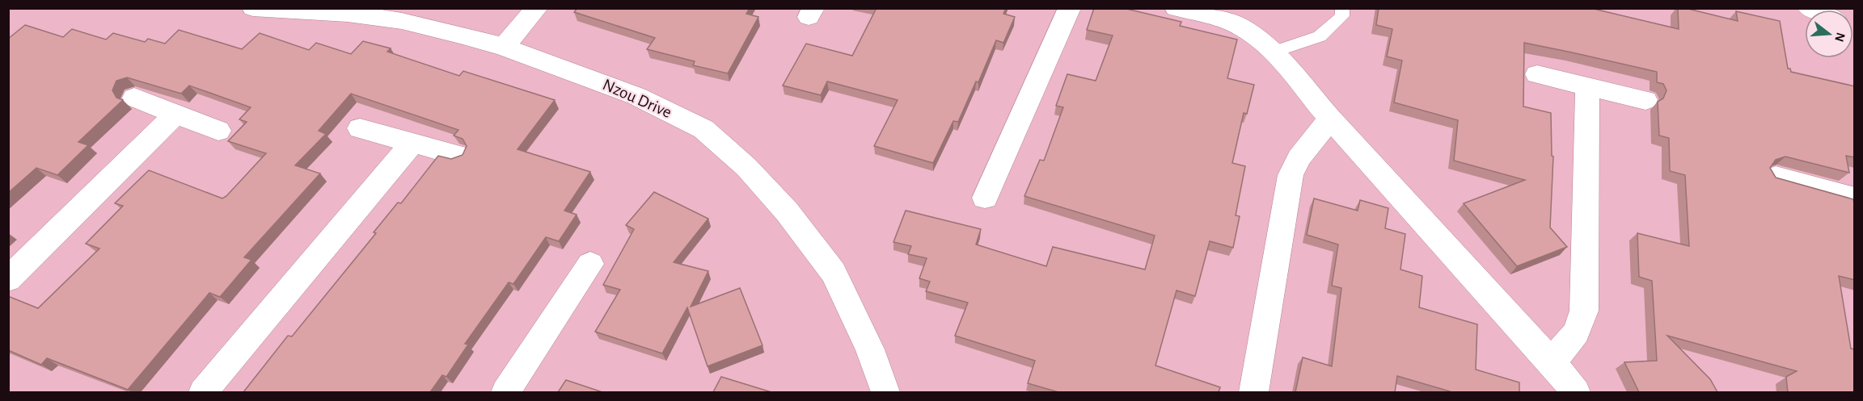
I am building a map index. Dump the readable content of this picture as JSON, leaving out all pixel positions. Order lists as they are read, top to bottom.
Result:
{
  "streets": {
    "street": ["Nzou Drive"]
  },
  "north": "right"
}
